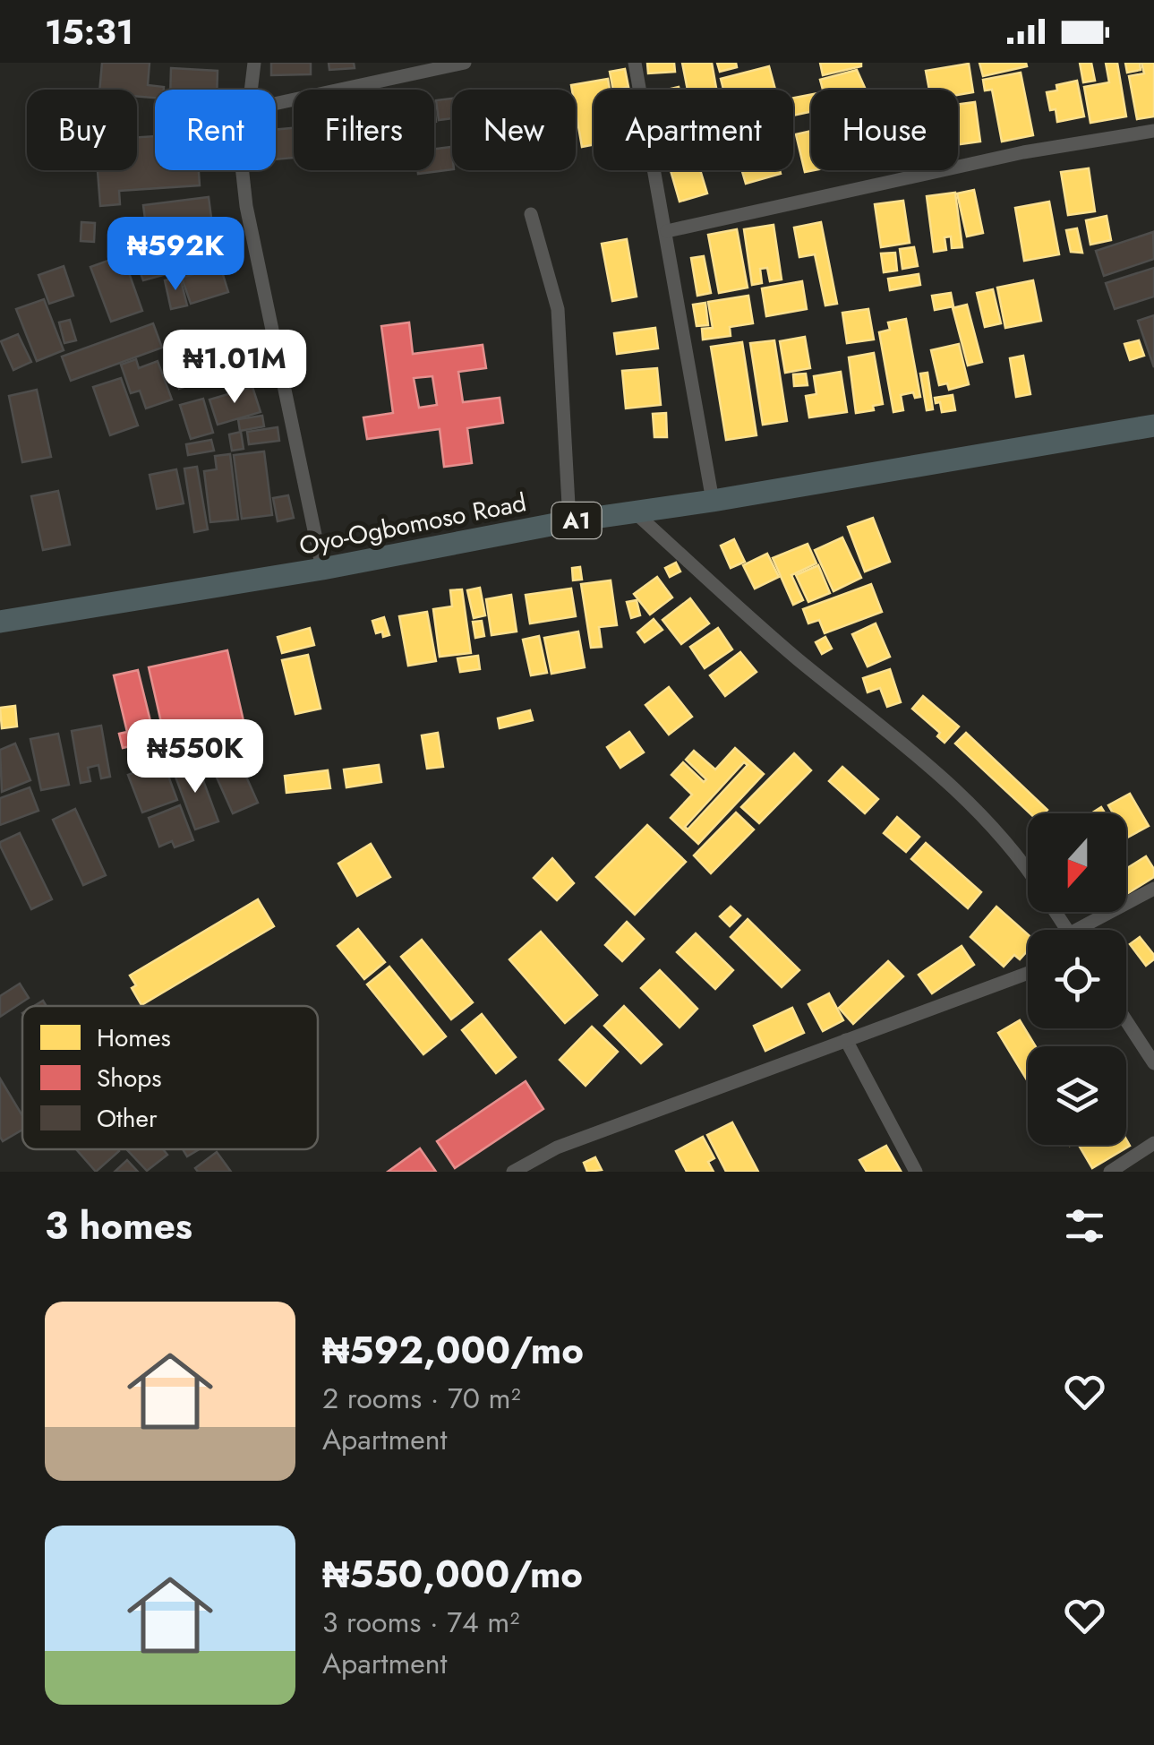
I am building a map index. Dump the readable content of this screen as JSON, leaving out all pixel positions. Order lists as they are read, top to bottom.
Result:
{
  "streets": {
    "highway": ["A1", "Oyo-Ogbomoso Road"]
  },
  "legend": ["Homes", "Shops", "Other"],
  "north": "bottom",
  "page": {
    "status": "15:31",
    "chip": [
      "Buy",
      "Rent",
      "Filters",
      "New",
      "Apartment",
      "House"
    ],
    "price": ["₦592K", "₦1.01M", "₦550K"],
    "heading": "3 homes",
    "list": [
      {
        "name": "₦592,000/mo",
        "note": "2 rooms · 70 m² · Apartment"
      },
      {
        "name": "₦550,000/mo",
        "note": "3 rooms · 74 m² · Apartment"
      }
    ]
  }
}
